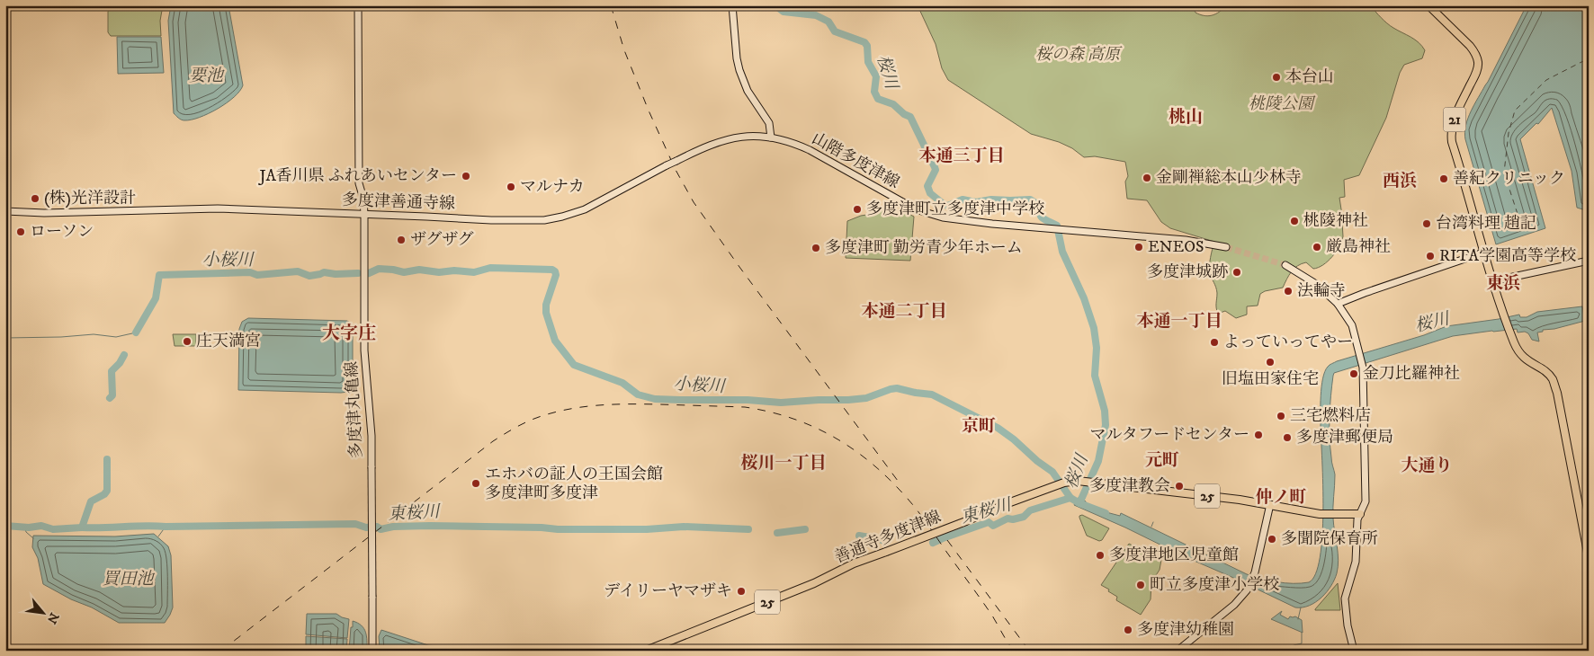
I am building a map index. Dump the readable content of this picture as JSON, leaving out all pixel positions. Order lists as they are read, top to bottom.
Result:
{
  "streets": {
    "main road": [
      "21",
      "山階多度津線",
      "多度津善通寺線",
      "多度津丸亀線",
      "25",
      "善通寺多度津線"
    ]
  },
  "crossings": [
    ["山階多度津線", "多度津善通寺線"],
    ["多度津善通寺線", "多度津丸亀線"]
  ],
  "districts": [
    "桃山",
    "本通三丁目",
    "西浜",
    "東浜",
    "本通二丁目",
    "本通一丁目",
    "大字庄",
    "京町",
    "元町",
    "桜川一丁目",
    "大通り",
    "仲ノ町"
  ],
  "water": [
    "桜川",
    "要池",
    "小桜川",
    "東桜川",
    "買田池"
  ],
  "parks": ["桜の森 高原", "桃陵公園"],
  "places": [
    "本台山",
    "JA香川県 ふれあいセンター",
    "金剛禅総本山少林寺",
    "善紀クリニック",
    "マルナカ",
    "(株)光洋設計",
    "多度津町立多度津中学校",
    "桃陵神社",
    "台湾料理 趙記",
    "ローソン",
    "ザグザグ",
    "ENEOS",
    "厳島神社",
    "多度津町 勤労青少年ホーム",
    "RITA学園高等学校",
    "多度津城跡",
    "法輪寺",
    "庄天満宮",
    "よっていってやー",
    "旧塩田家住宅",
    "金刀比羅神社",
    "三宅燃料店",
    "マルタフードセンター",
    "多度津郵便局",
    "エホバの証人の王国会館 多度津町多度津",
    "多度津教会",
    "多聞院保育所",
    "多度津地区児童館",
    "町立多度津小学校",
    "デイリーヤマザキ",
    "多度津幼稚園"
  ],
  "north": "bottom right"
}
